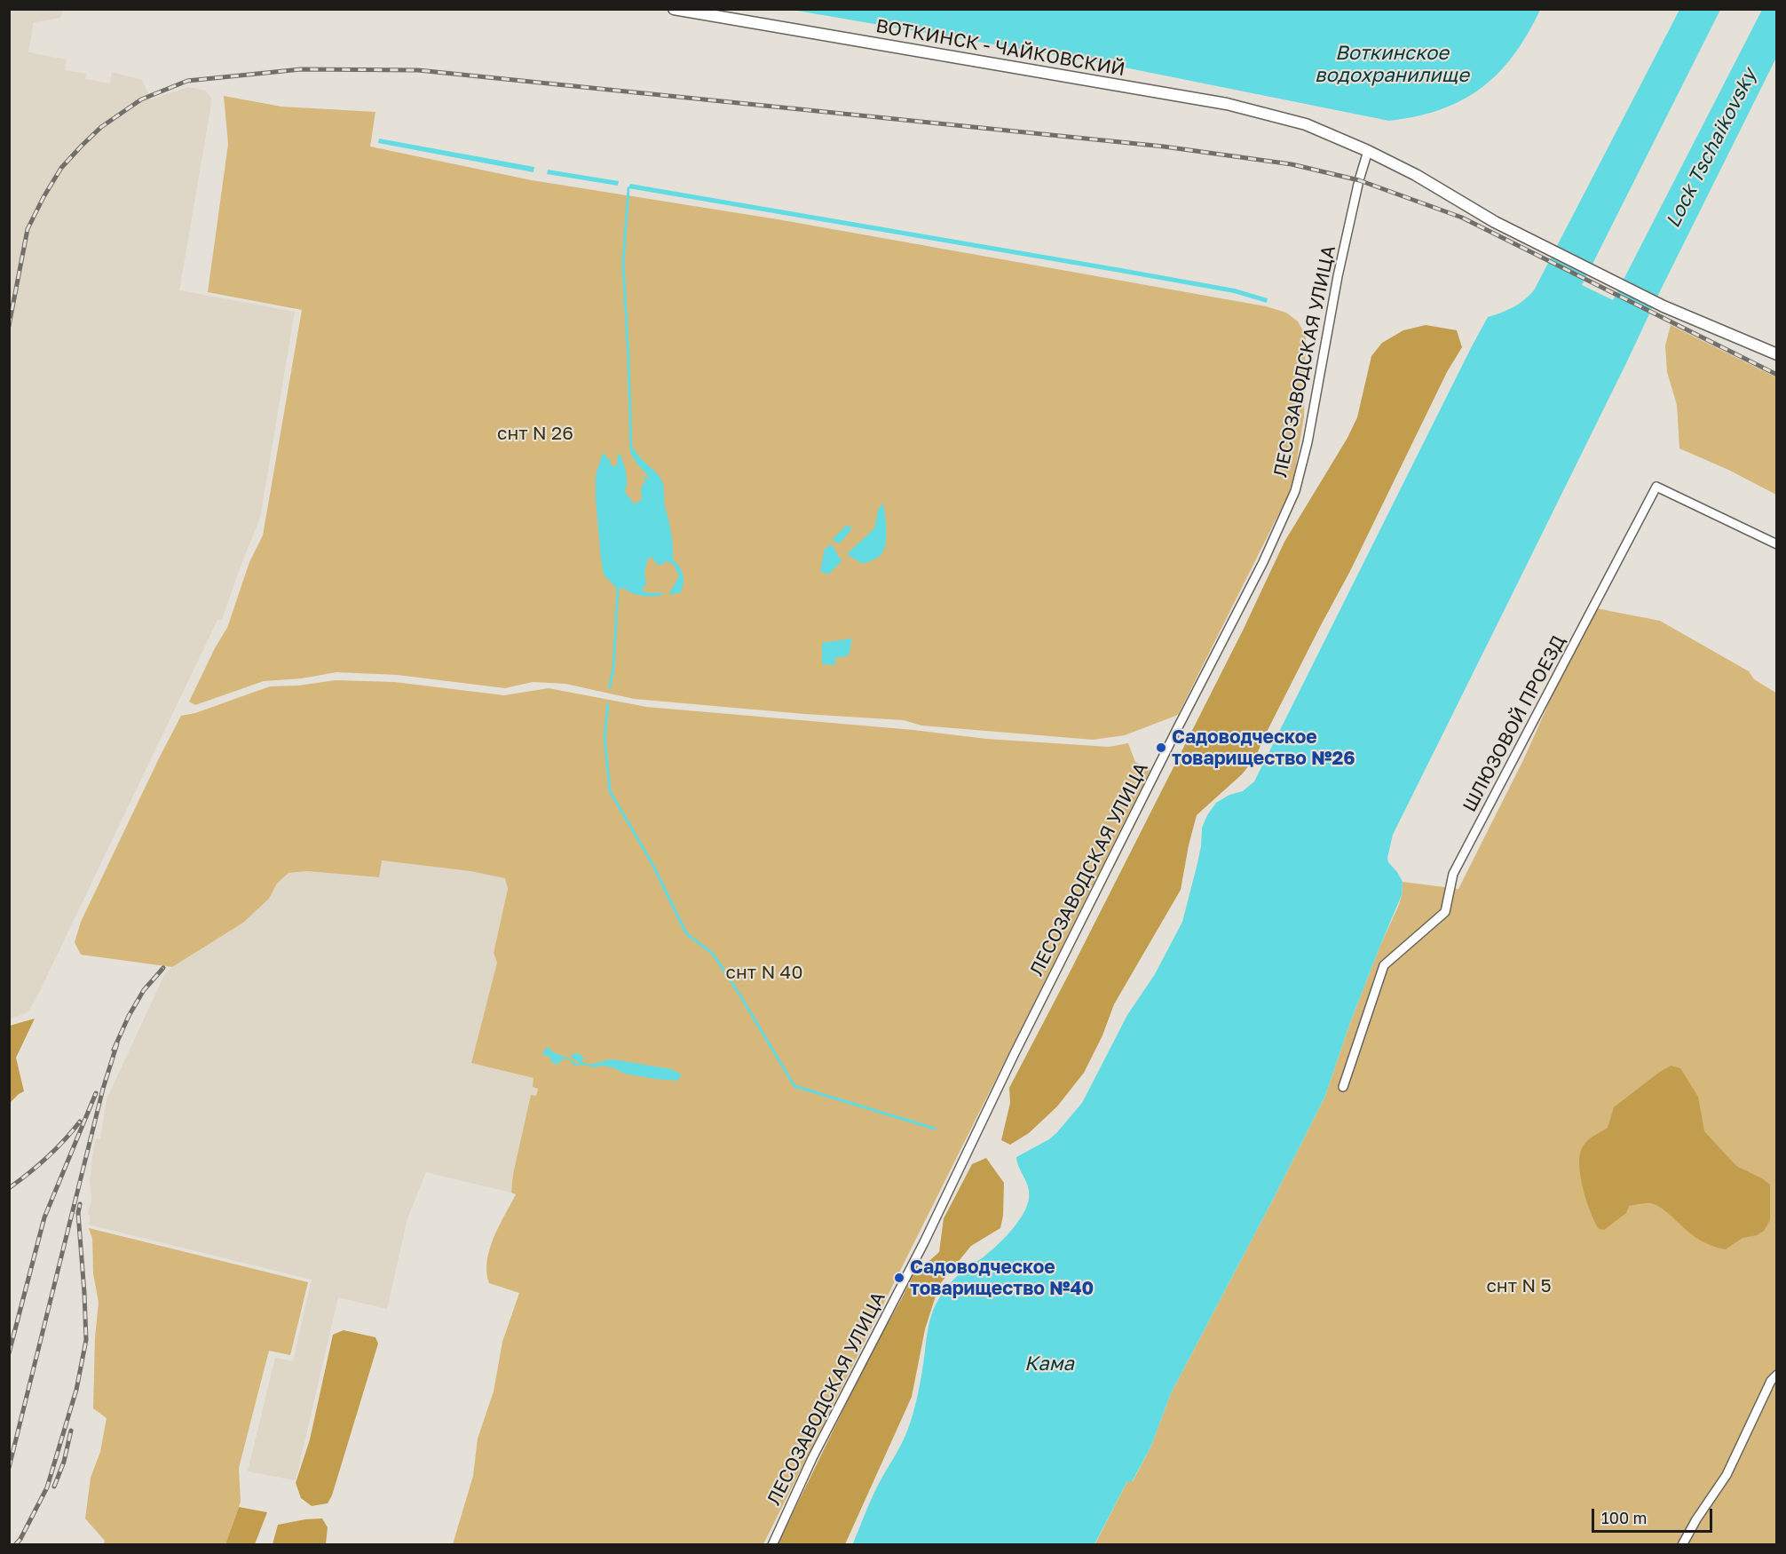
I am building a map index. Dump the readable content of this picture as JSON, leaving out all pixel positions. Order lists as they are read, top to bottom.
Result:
{
  "streets": {
    "main road": ["ВОТКИНСК - ЧАЙКОВСКИЙ"],
    "street": ["ЛЕСОЗАВОДСКАЯ УЛИЦА", "ШЛЮЗОВОЙ ПРОЕЗД"]
  },
  "crossings": [
    ["ВОТКИНСК - ЧАЙКОВСКИЙ", "ЛЕСОЗАВОДСКАЯ УЛИЦА"]
  ],
  "water": ["Воткинское водохранилище", "Lock Tschaikovsky", "Кама"],
  "parks": ["снт N 26", "снт N 40", "снт N 5"],
  "places": ["Садоводческое товарищество №26", "Садоводческое товарищество №40"],
  "scale_bar": "100 m"
}
